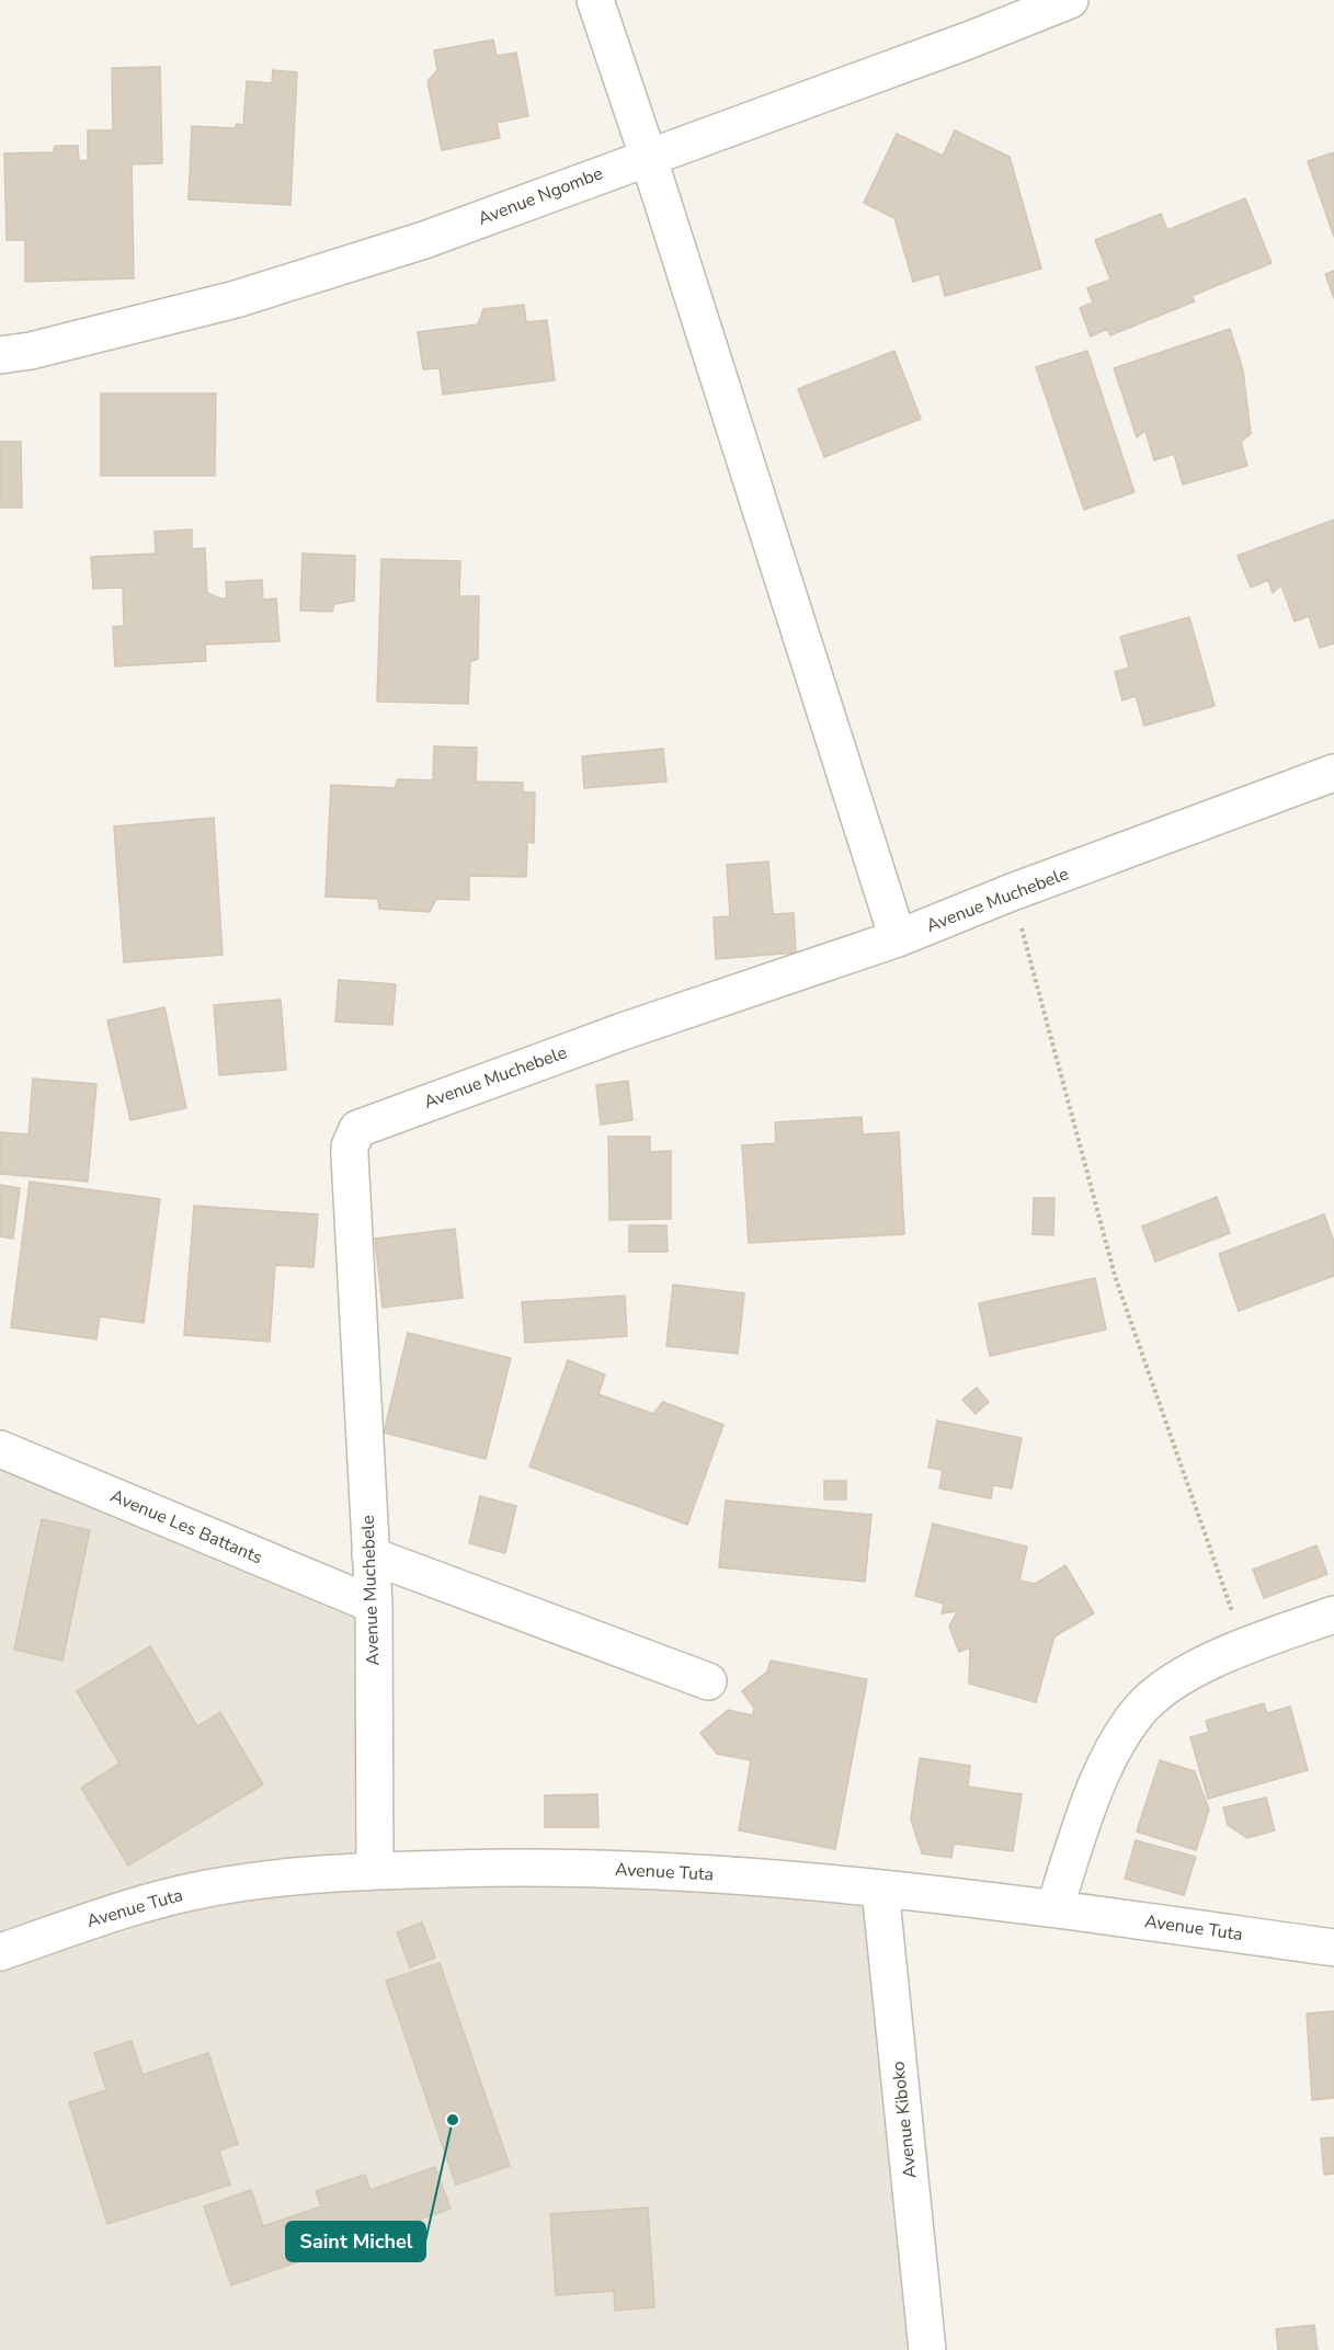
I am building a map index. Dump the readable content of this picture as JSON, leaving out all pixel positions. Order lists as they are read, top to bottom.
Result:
{
  "streets": {
    "street": [
      "Avenue Ngombe",
      "Avenue Muchebele",
      "Avenue Les Battants",
      "Avenue Tuta",
      "Avenue Kiboko"
    ]
  },
  "crossings": [
    ["Avenue Muchebele", "Avenue Les Battants"],
    ["Avenue Muchebele", "Avenue Tuta"],
    ["Avenue Tuta", "Avenue Kiboko"]
  ],
  "places": ["Saint Michel"]
}
